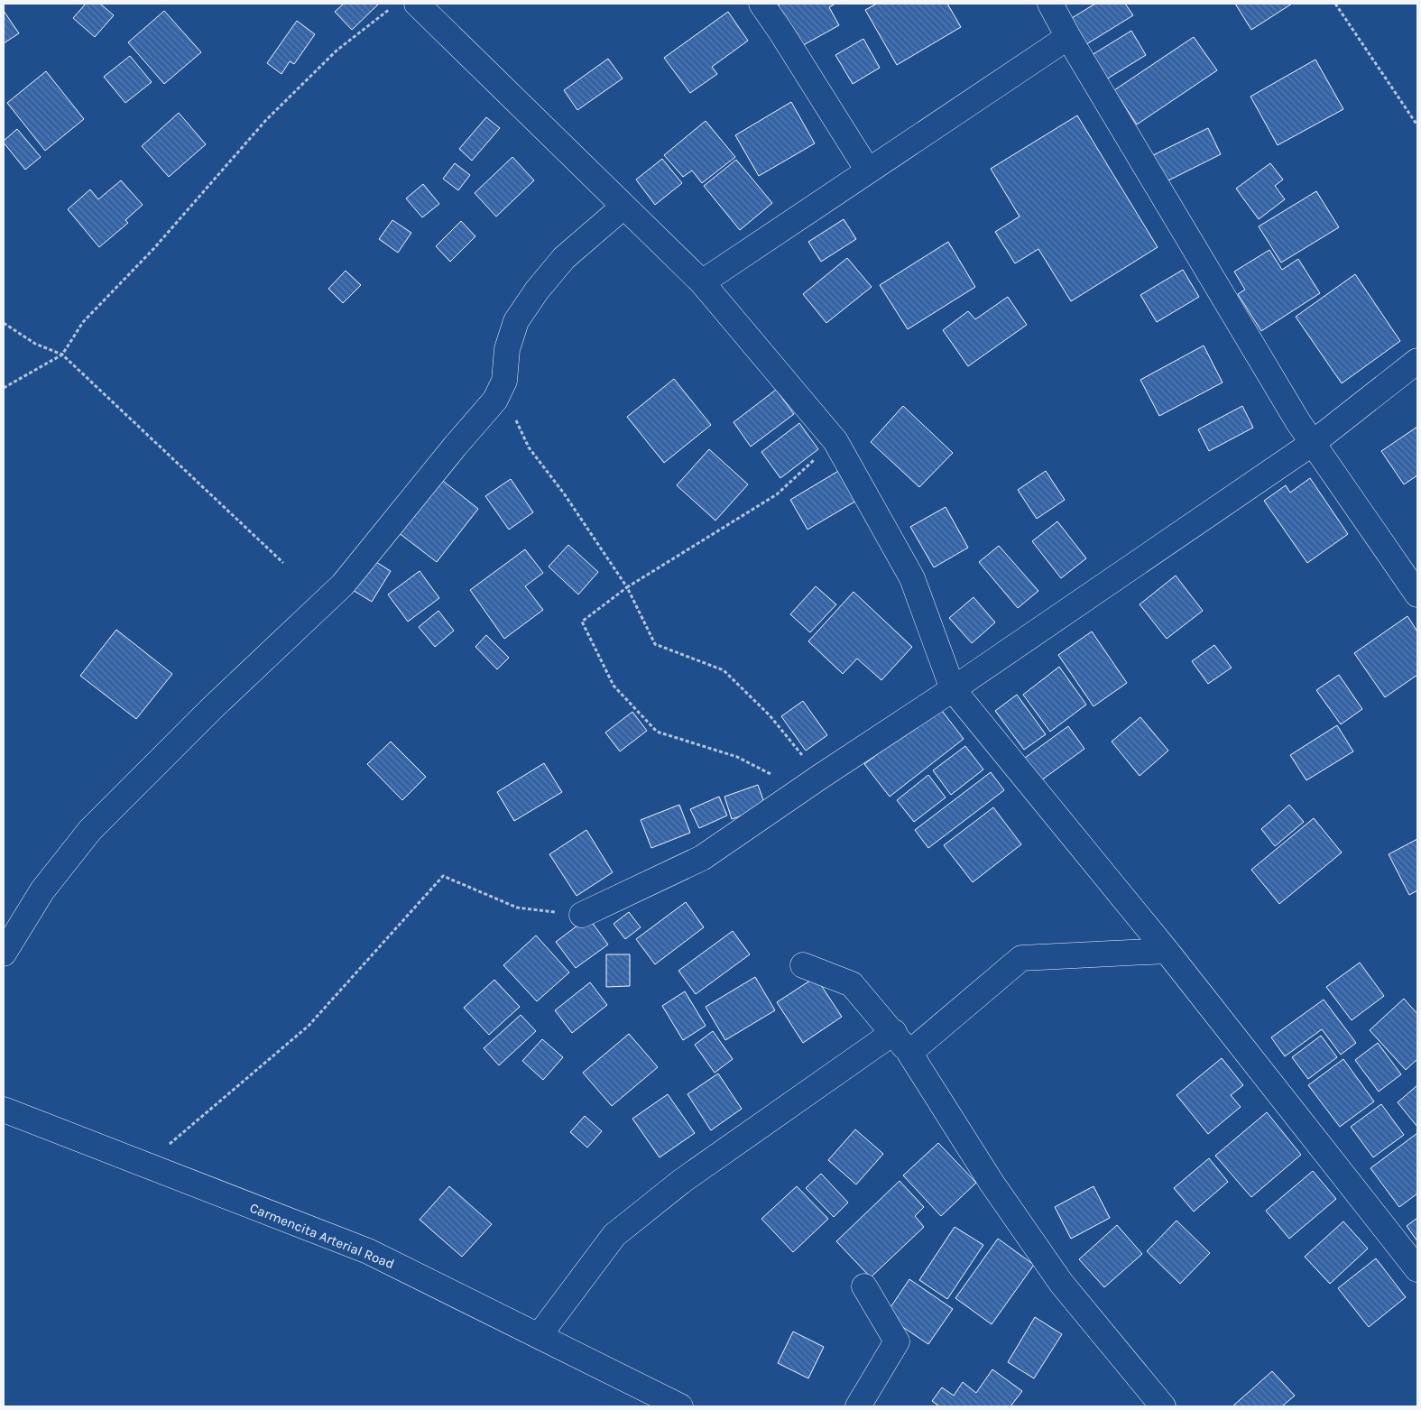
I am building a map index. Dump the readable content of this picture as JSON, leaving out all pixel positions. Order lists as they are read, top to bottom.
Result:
{
  "streets": {
    "street": ["Carmencita Arterial Road"]
  }
}
